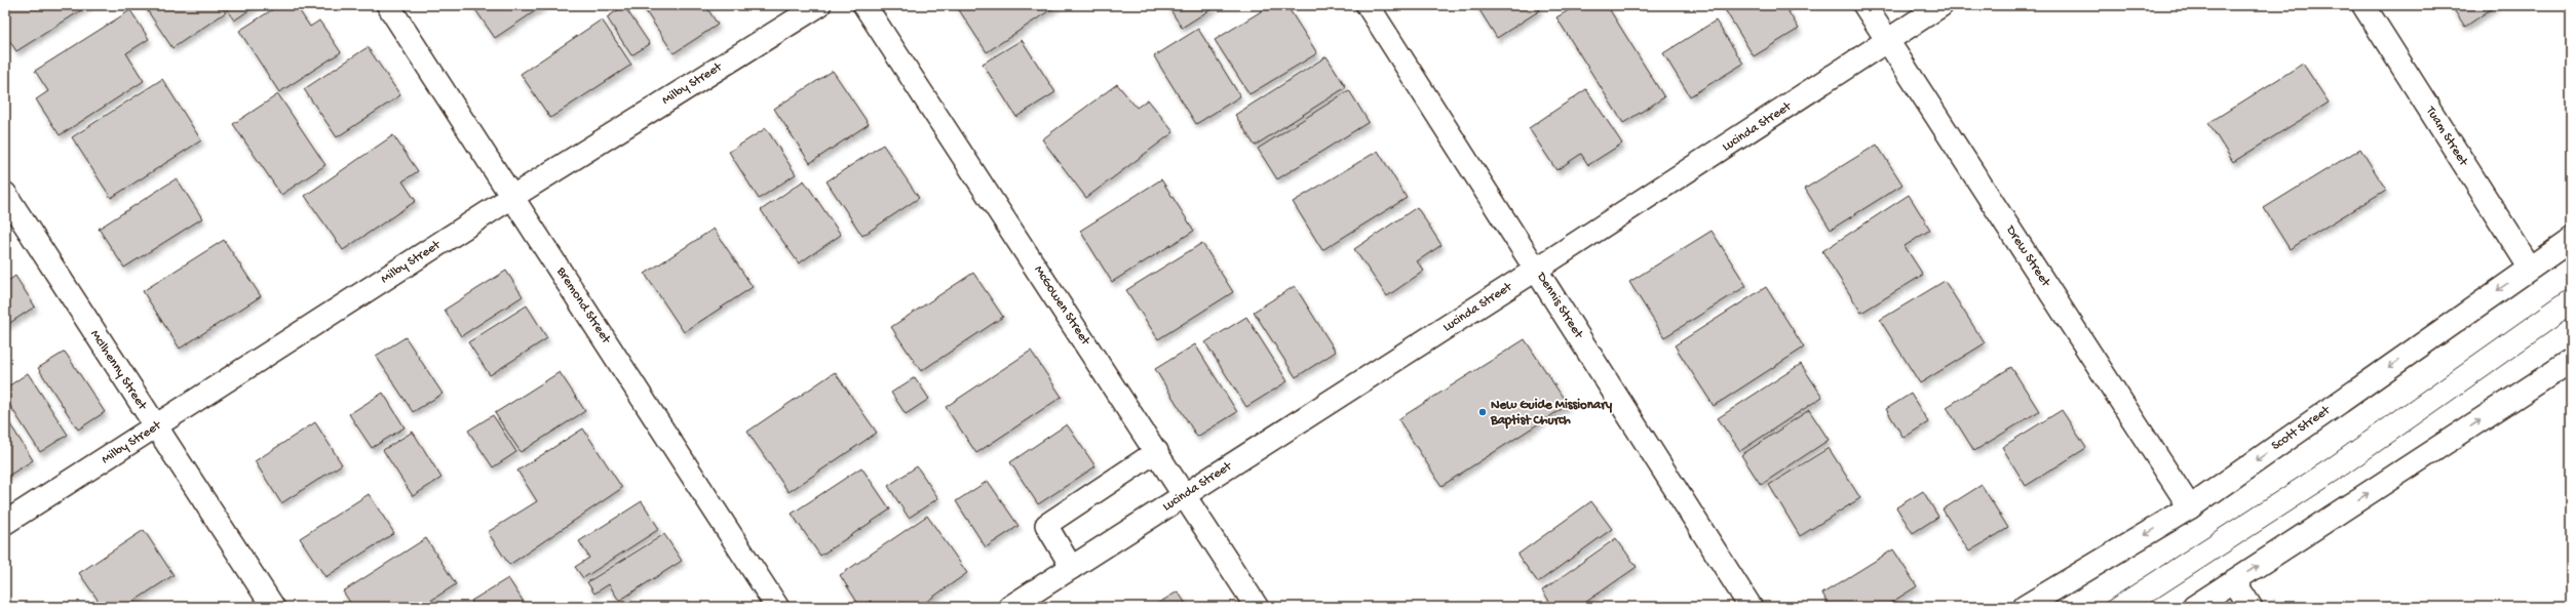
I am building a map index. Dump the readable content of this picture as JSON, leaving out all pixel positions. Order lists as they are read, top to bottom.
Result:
{
  "streets": {
    "street": [
      "Milby Street",
      "Lucinda Street",
      "Tuam Street",
      "Drew Street",
      "Bremond Street",
      "McGowen Street",
      "Dennis Street",
      "McIlhenny Street",
      "Scott Street"
    ]
  },
  "crossings": [
    ["Milby Street", "Bremond Street"],
    ["Milby Street", "McIlhenny Street"],
    ["Lucinda Street", "Drew Street"],
    ["Lucinda Street", "McGowen Street"],
    ["Lucinda Street", "Dennis Street"],
    ["Tuam Street", "Scott Street"],
    ["Drew Street", "Scott Street"]
  ],
  "places": ["New Guide Missionary Baptist Church"]
}
